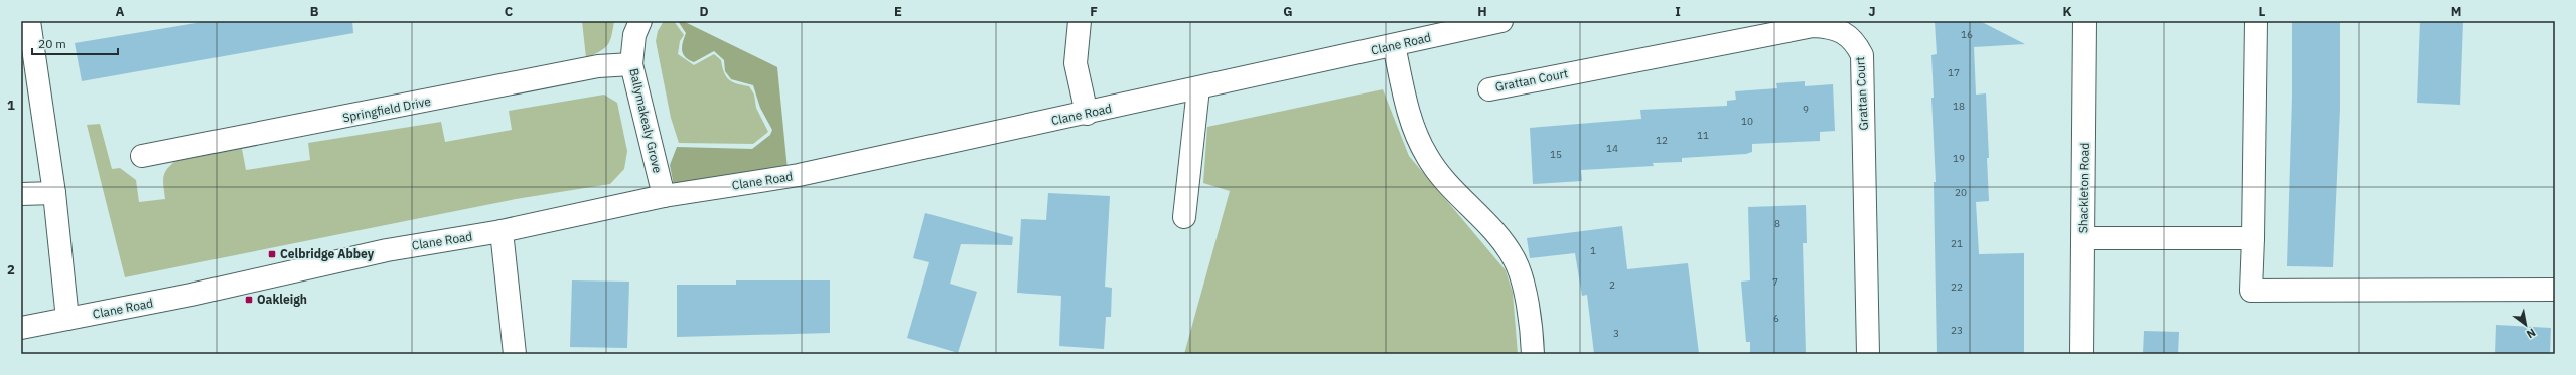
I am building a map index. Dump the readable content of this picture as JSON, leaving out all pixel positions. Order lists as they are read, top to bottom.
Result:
{
  "streets": {
    "street": [
      "Clane Road",
      "Grattan Court",
      "Springfield Drive",
      "Ballymakealy Grove",
      "Shackleton Road"
    ]
  },
  "crossings": [
    ["Clane Road", "Ballymakealy Grove"],
    ["Springfield Drive", "Ballymakealy Grove"]
  ],
  "places": {
    "transit": ["Celbridge Abbey", "Oakleigh"]
  },
  "house_numbers": [
    "16",
    "17",
    "18",
    "9",
    "10",
    "11",
    "12",
    "14",
    "15",
    "19",
    "20",
    "8",
    "21",
    "1",
    "7",
    "2",
    "22",
    "6",
    "23",
    "3"
  ],
  "scale_bar": "20 m",
  "north": "bottom right",
  "grid": {
    "columns": [
      "A",
      "B",
      "C",
      "D",
      "E",
      "F",
      "G",
      "H",
      "I",
      "J",
      "K",
      "L",
      "M"
    ],
    "rows": ["1", "2"]
  }
}
